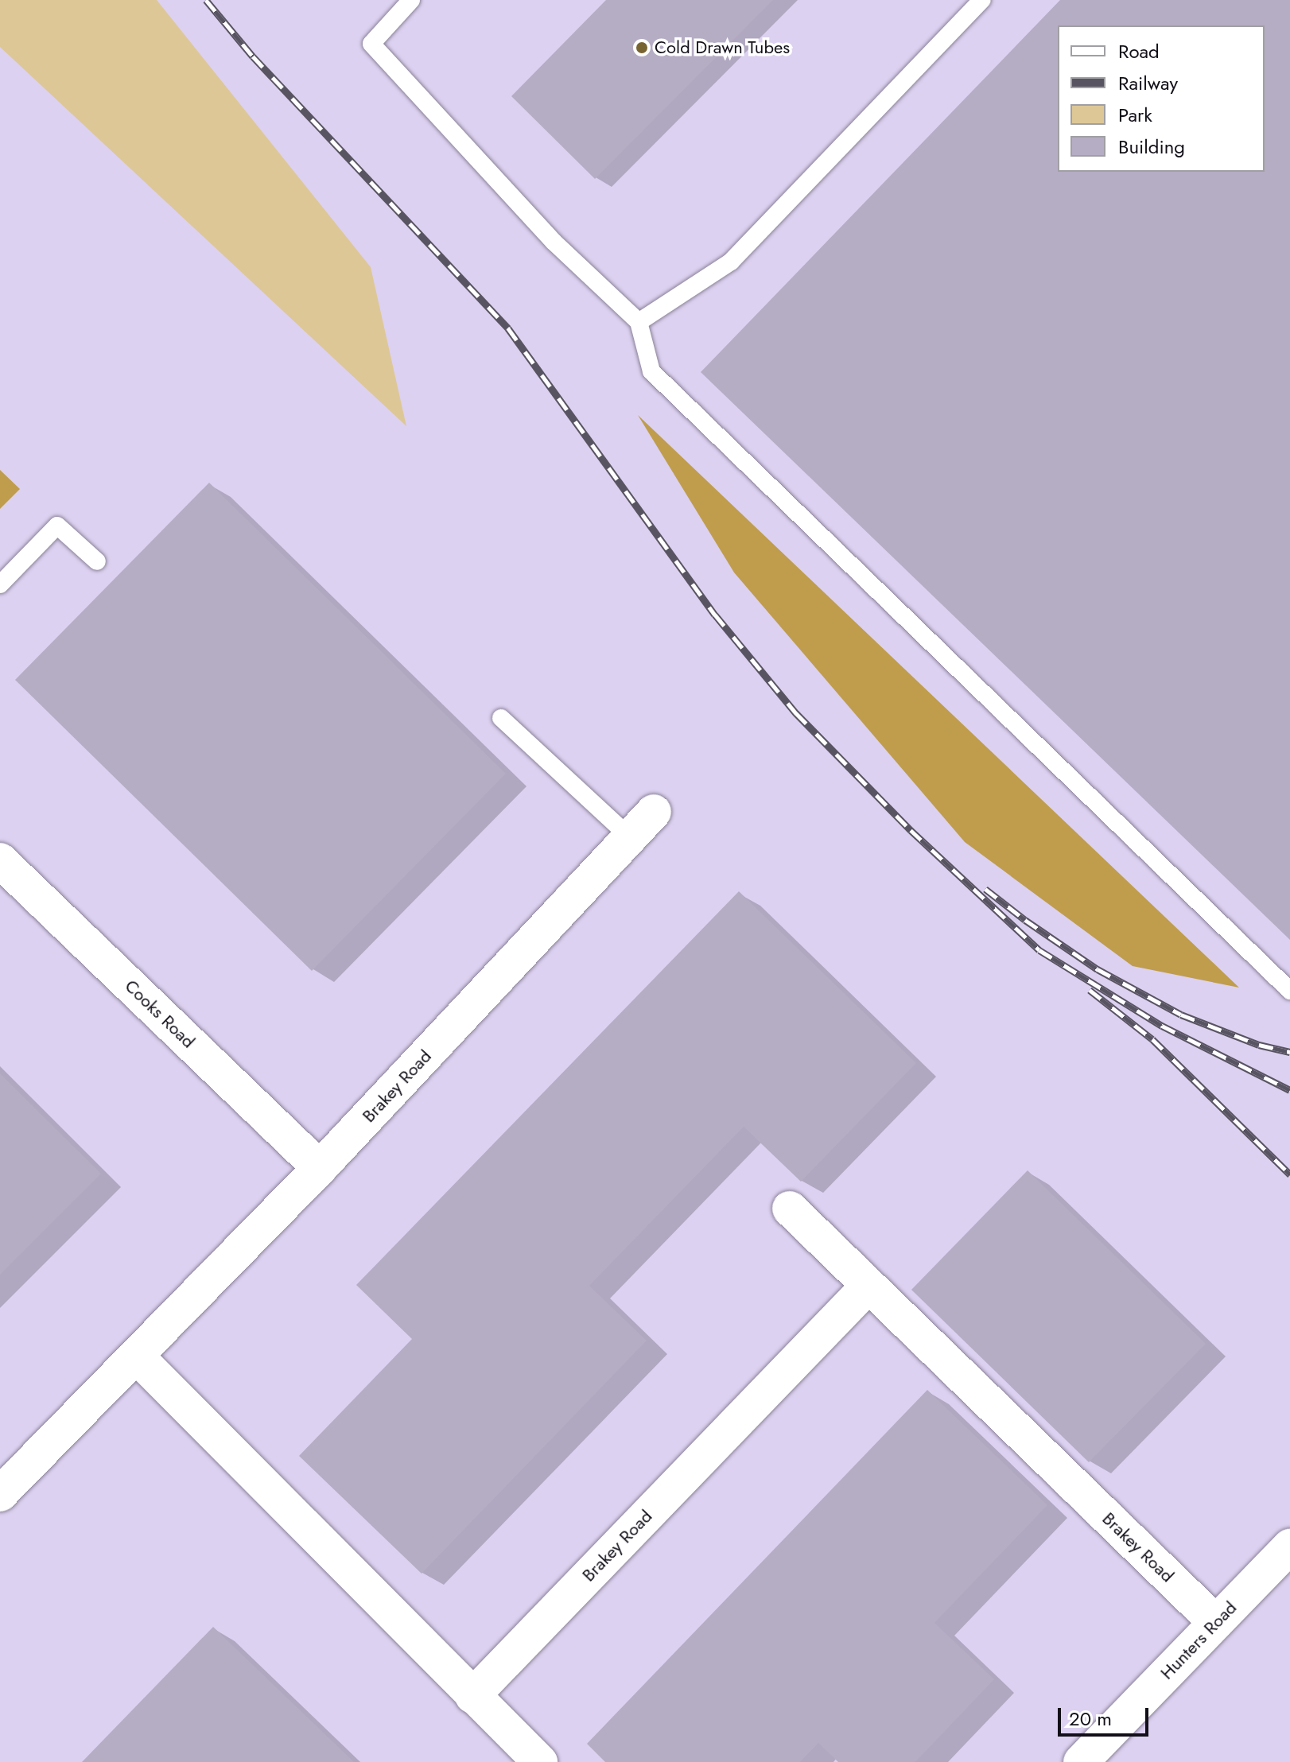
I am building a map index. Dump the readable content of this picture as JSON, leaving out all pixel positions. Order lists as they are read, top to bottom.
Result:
{
  "streets": {
    "street": ["Cooks Road", "Brakey Road", "Hunters Road"]
  },
  "crossings": [
    ["Cooks Road", "Brakey Road"],
    ["Brakey Road", "Hunters Road"]
  ],
  "places": ["Cold Drawn Tubes"],
  "legend": [
    "Road",
    "Railway",
    "Park",
    "Building"
  ],
  "scale_bar": "20 m"
}
